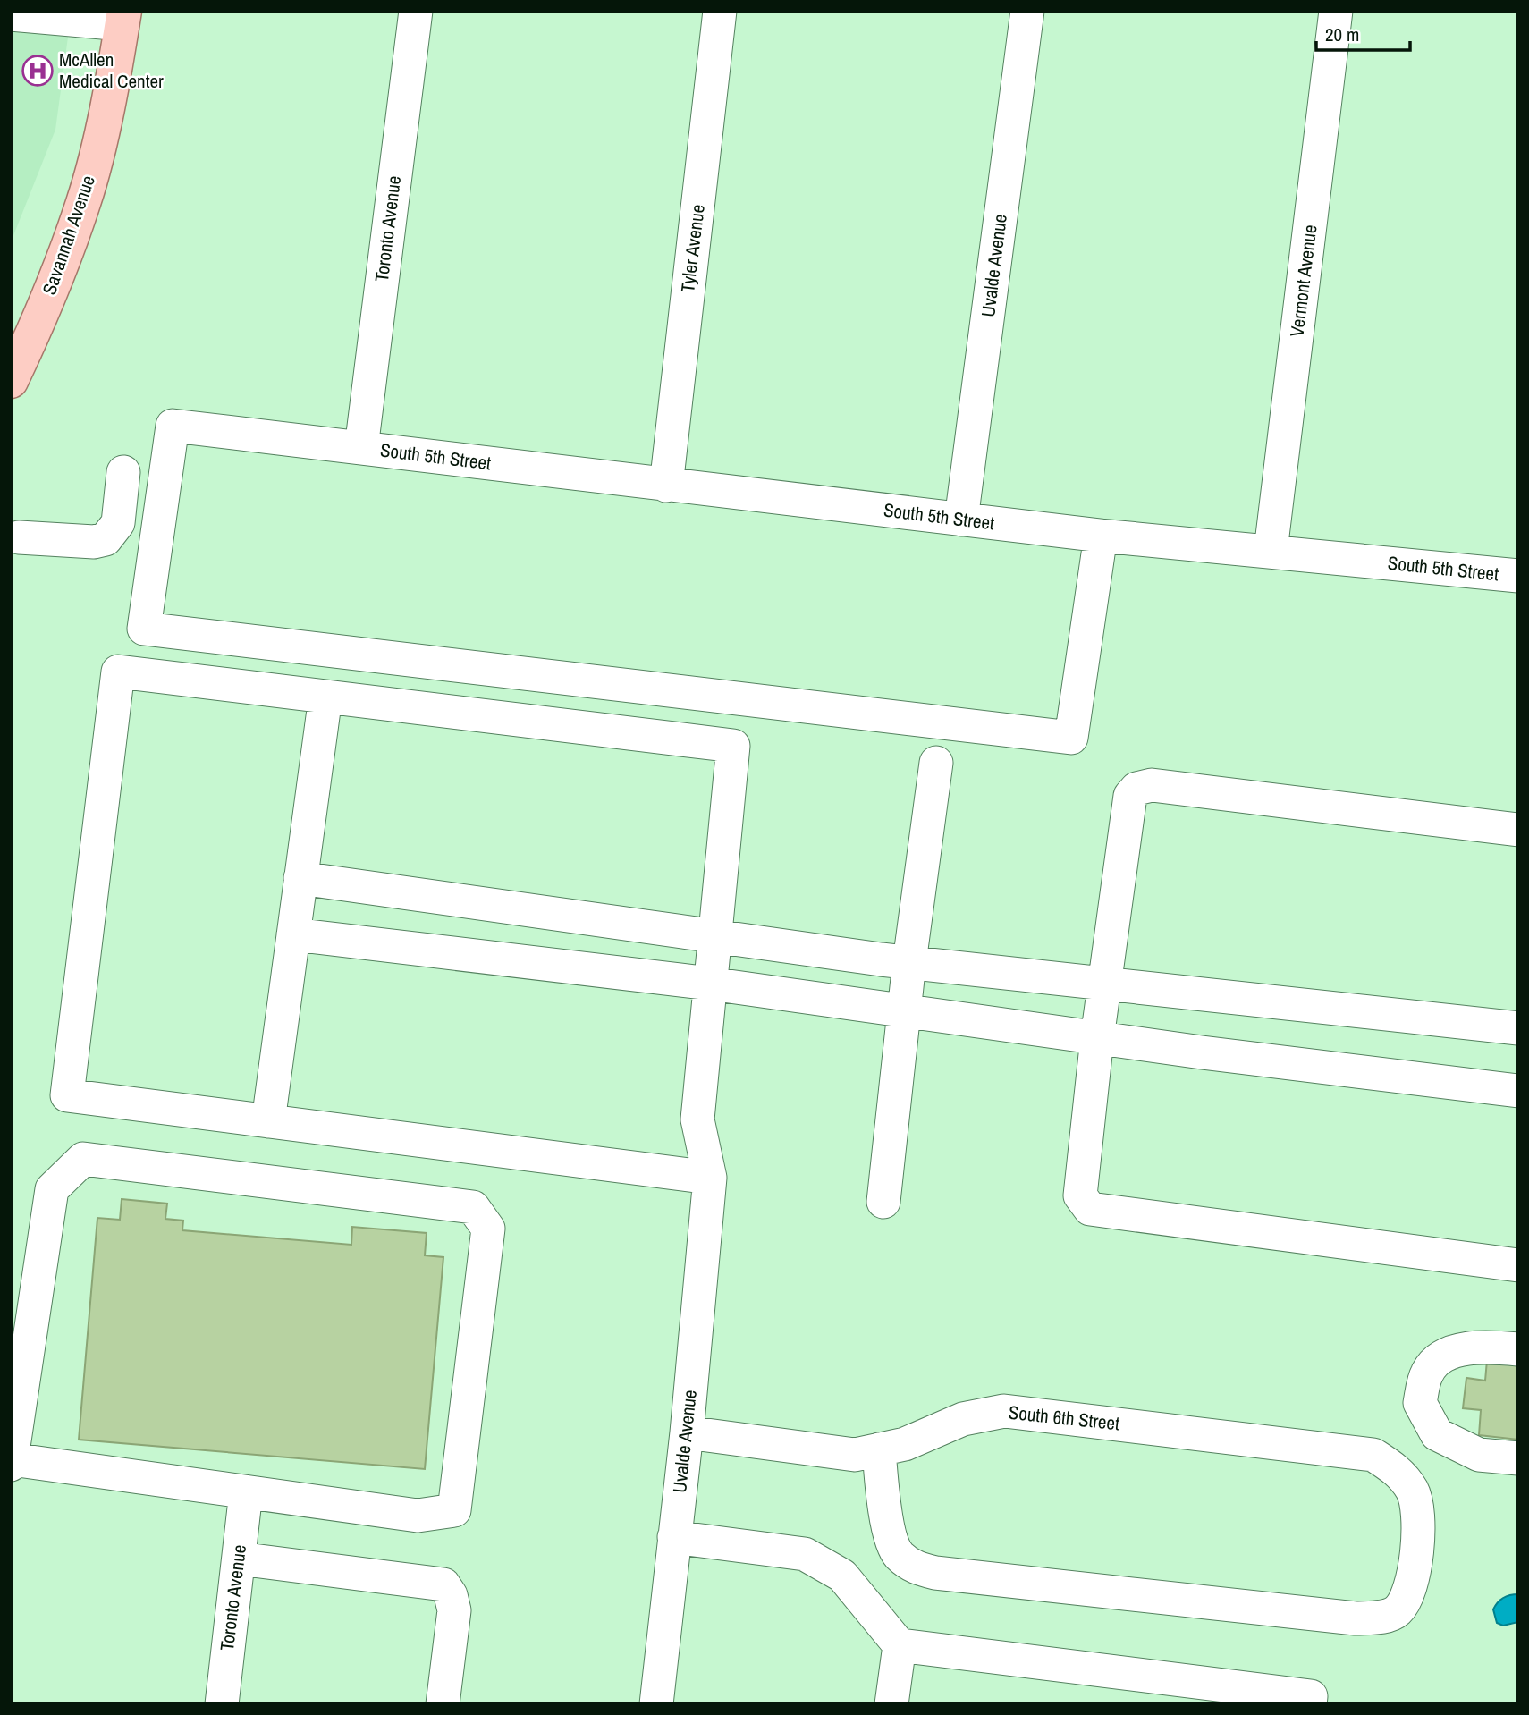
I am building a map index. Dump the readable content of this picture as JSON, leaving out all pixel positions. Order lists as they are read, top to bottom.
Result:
{
  "streets": {
    "main road": ["Savannah Avenue"],
    "street": [
      "Toronto Avenue",
      "Tyler Avenue",
      "Uvalde Avenue",
      "Vermont Avenue",
      "South 5th Street",
      "South 6th Street"
    ]
  },
  "crossings": [
    ["Toronto Avenue", "South 5th Street"],
    ["Tyler Avenue", "South 5th Street"],
    ["Uvalde Avenue", "South 5th Street"],
    ["Uvalde Avenue", "South 6th Street"],
    ["Vermont Avenue", "South 5th Street"]
  ],
  "places": {
    "hospital": ["McAllen Medical Center"]
  },
  "scale_bar": "20 m"
}
